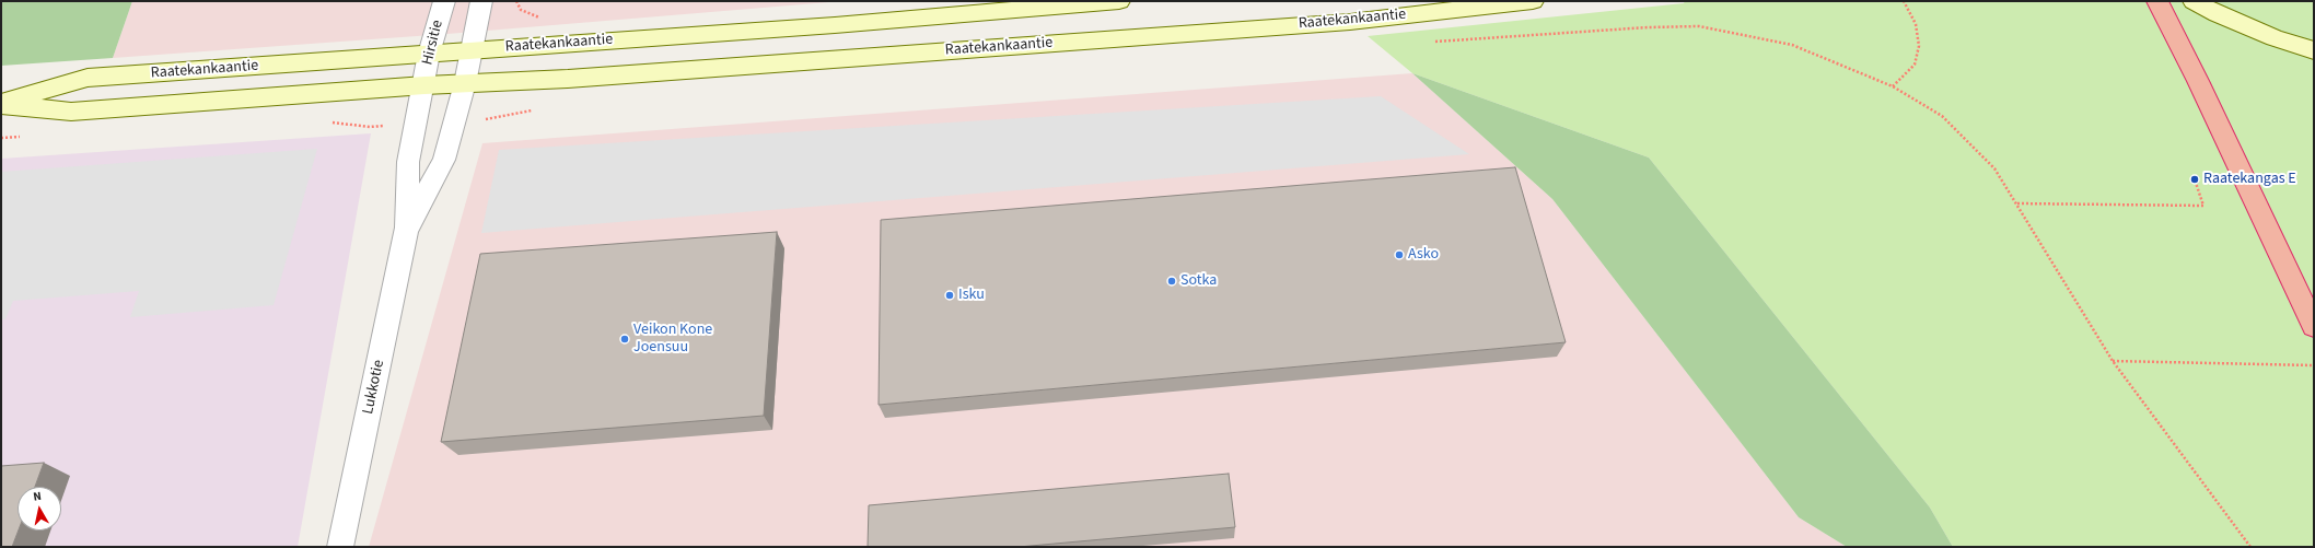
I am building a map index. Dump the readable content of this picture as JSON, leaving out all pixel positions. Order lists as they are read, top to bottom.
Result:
{
  "streets": {
    "main road": ["Raatekankaantie"],
    "street": ["Hirsitie", "Lukkotie"]
  },
  "crossings": [
    ["Raatekankaantie", "Hirsitie"],
    ["Hirsitie", "Lukkotie"]
  ],
  "places": [
    "Raatekangas E",
    "Asko",
    "Sotka",
    "Isku",
    "Veikon Kone Joensuu"
  ],
  "north": "top"
}
